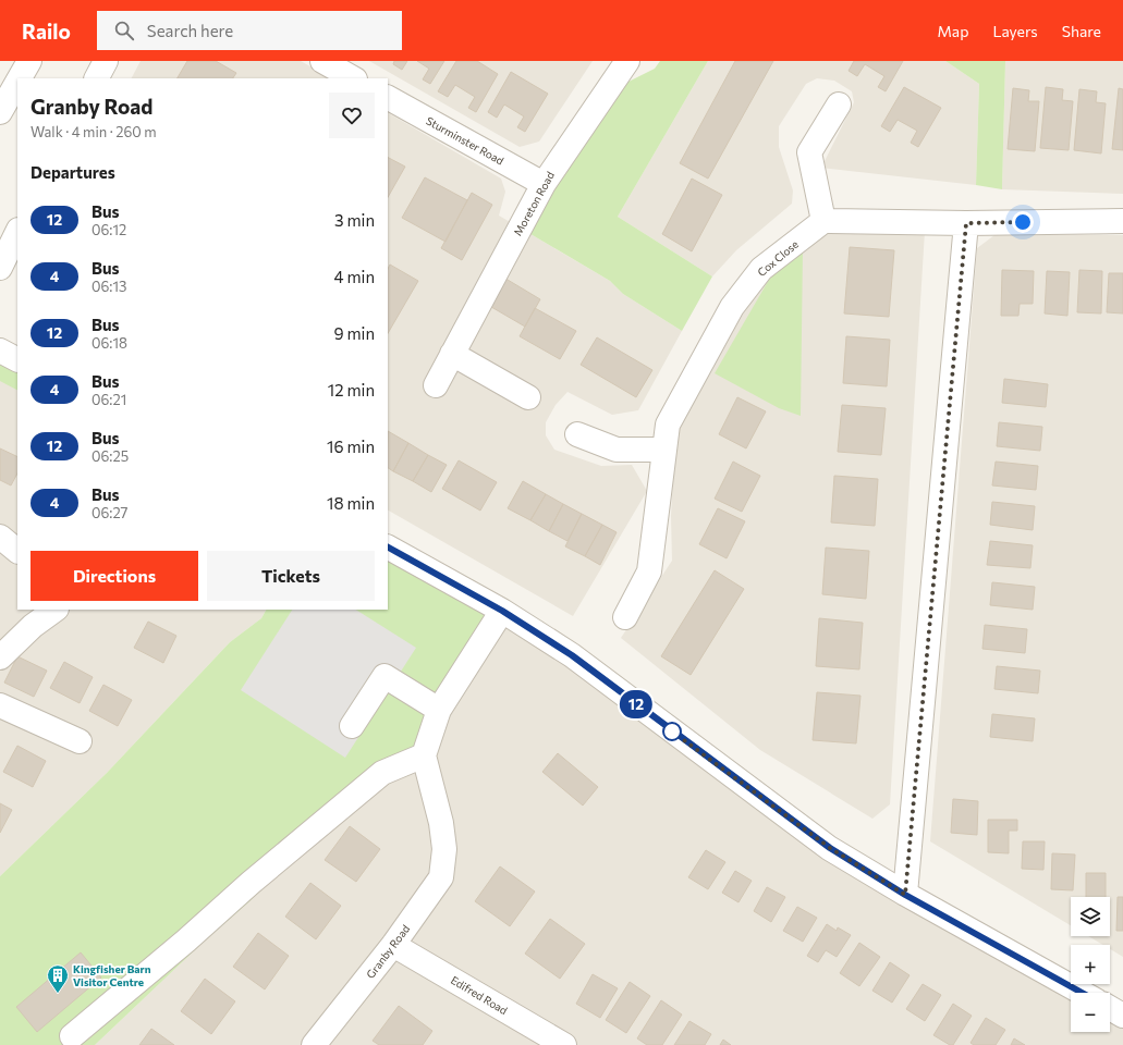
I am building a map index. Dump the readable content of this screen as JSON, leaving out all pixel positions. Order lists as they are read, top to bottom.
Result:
{
  "streets": {
    "street": [
      "Sturminster Road",
      "Moreton Road",
      "Cox Close",
      "Granby Road",
      "Edifred Road"
    ]
  },
  "crossings": [
    ["Sturminster Road", "Moreton Road"],
    ["Granby Road", "Edifred Road"]
  ],
  "places": {
    "building": ["Kingfisher Barn Visitor Centre"]
  },
  "lines": ["bus line 12"],
  "page": {
    "header": "Railo",
    "search": "Search here",
    "nav": ["Map", "Layers", "Share"],
    "on_map": "12",
    "heading": [
      ["Granby Road", "Walk · 4 min · 260 m"],
      "Departures"
    ],
    "list": [
      {
        "mark": "12",
        "name": "Bus",
        "note": "06:12",
        "value": "3 min"
      },
      {
        "mark": "4",
        "name": "Bus",
        "note": "06:13",
        "value": "4 min"
      },
      {
        "mark": "12",
        "name": "Bus",
        "note": "06:18",
        "value": "9 min"
      },
      {
        "mark": "4",
        "name": "Bus",
        "note": "06:21",
        "value": "12 min"
      },
      {
        "mark": "12",
        "name": "Bus",
        "note": "06:25",
        "value": "16 min"
      },
      {
        "mark": "4",
        "name": "Bus",
        "note": "06:27",
        "value": "18 min"
      }
    ],
    "buttons": ["Directions", "Tickets"],
    "map_buttons": ["+", "−"]
  }
}
